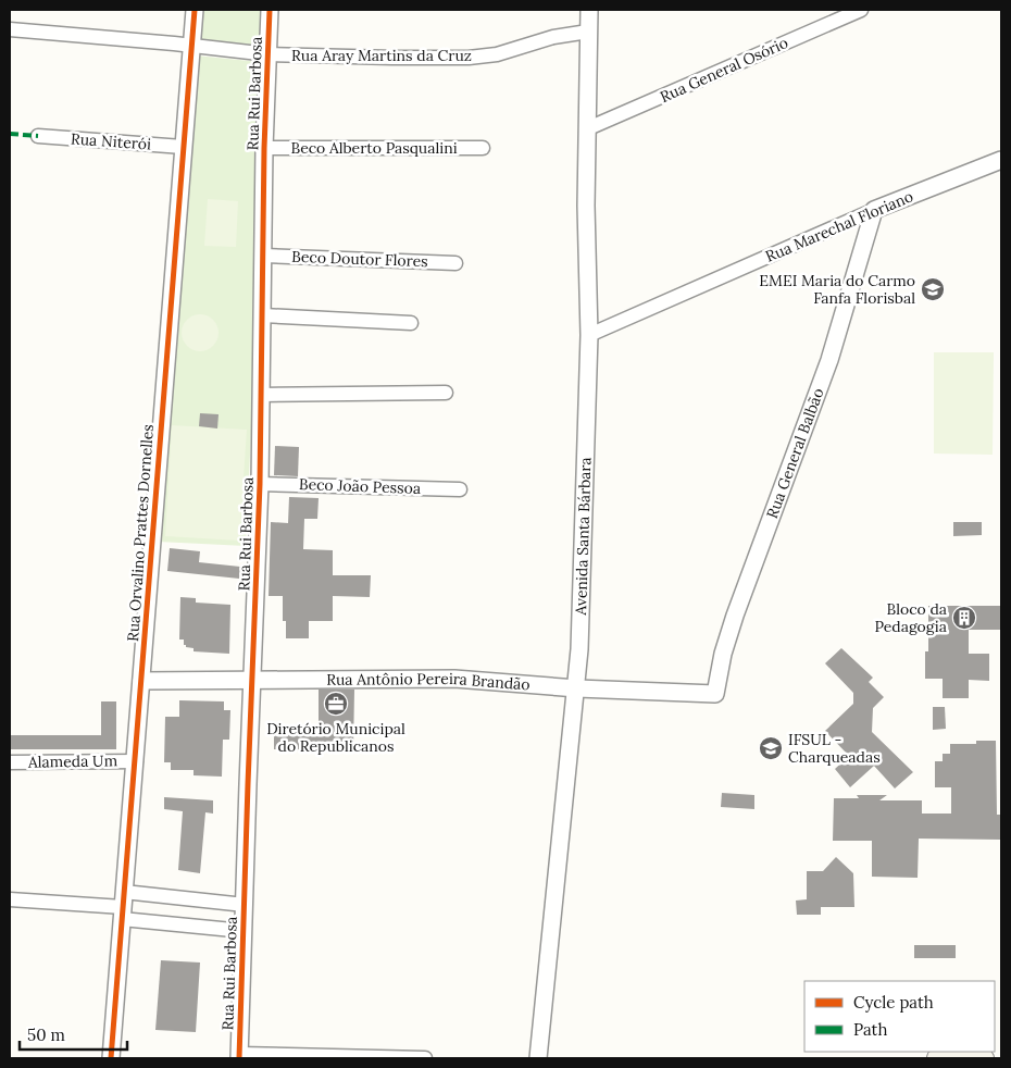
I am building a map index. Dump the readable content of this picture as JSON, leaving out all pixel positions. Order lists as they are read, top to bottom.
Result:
{
  "streets": {
    "street": [
      "Rua Aray Martins da Cruz",
      "Rua General Osório",
      "Rua Rui Barbosa",
      "Rua Niterói",
      "Beco Alberto Pasqualini",
      "Rua Marechal Floriano",
      "Beco Doutor Flores",
      "Rua General Balbão",
      "Beco João Pessoa",
      "Rua Orvalino Prattes Dornelles",
      "Avenida Santa Bárbara",
      "Rua Antônio Pereira Brandão",
      "Alameda Um"
    ]
  },
  "crossings": [
    ["Rua Aray Martins da Cruz", "Rua Rui Barbosa"],
    ["Rua Aray Martins da Cruz", "Rua Orvalino Prattes Dornelles"],
    ["Rua Aray Martins da Cruz", "Avenida Santa Bárbara"],
    ["Rua General Osório", "Avenida Santa Bárbara"],
    ["Rua Rui Barbosa", "Beco Alberto Pasqualini"],
    ["Rua Rui Barbosa", "Beco Doutor Flores"],
    ["Rua Rui Barbosa", "Beco João Pessoa"],
    ["Rua Rui Barbosa", "Rua Antônio Pereira Brandão"],
    ["Rua Niterói", "Rua Orvalino Prattes Dornelles"],
    ["Rua Marechal Floriano", "Rua General Balbão"],
    ["Rua Marechal Floriano", "Avenida Santa Bárbara"],
    ["Rua General Balbão", "Rua Antônio Pereira Brandão"],
    ["Rua Orvalino Prattes Dornelles", "Rua Antônio Pereira Brandão"],
    ["Rua Orvalino Prattes Dornelles", "Alameda Um"],
    ["Avenida Santa Bárbara", "Rua Antônio Pereira Brandão"]
  ],
  "places": {
    "school or university": ["EMEI Maria do Carmo Fanfa Florisbal", "IFSUL - Charqueadas"],
    "building": ["Bloco da Pedagogia"],
    "office": ["Diretório Municipal do Republicanos"]
  },
  "legend": ["Cycle path", "Path"],
  "scale_bar": "50 m"
}
